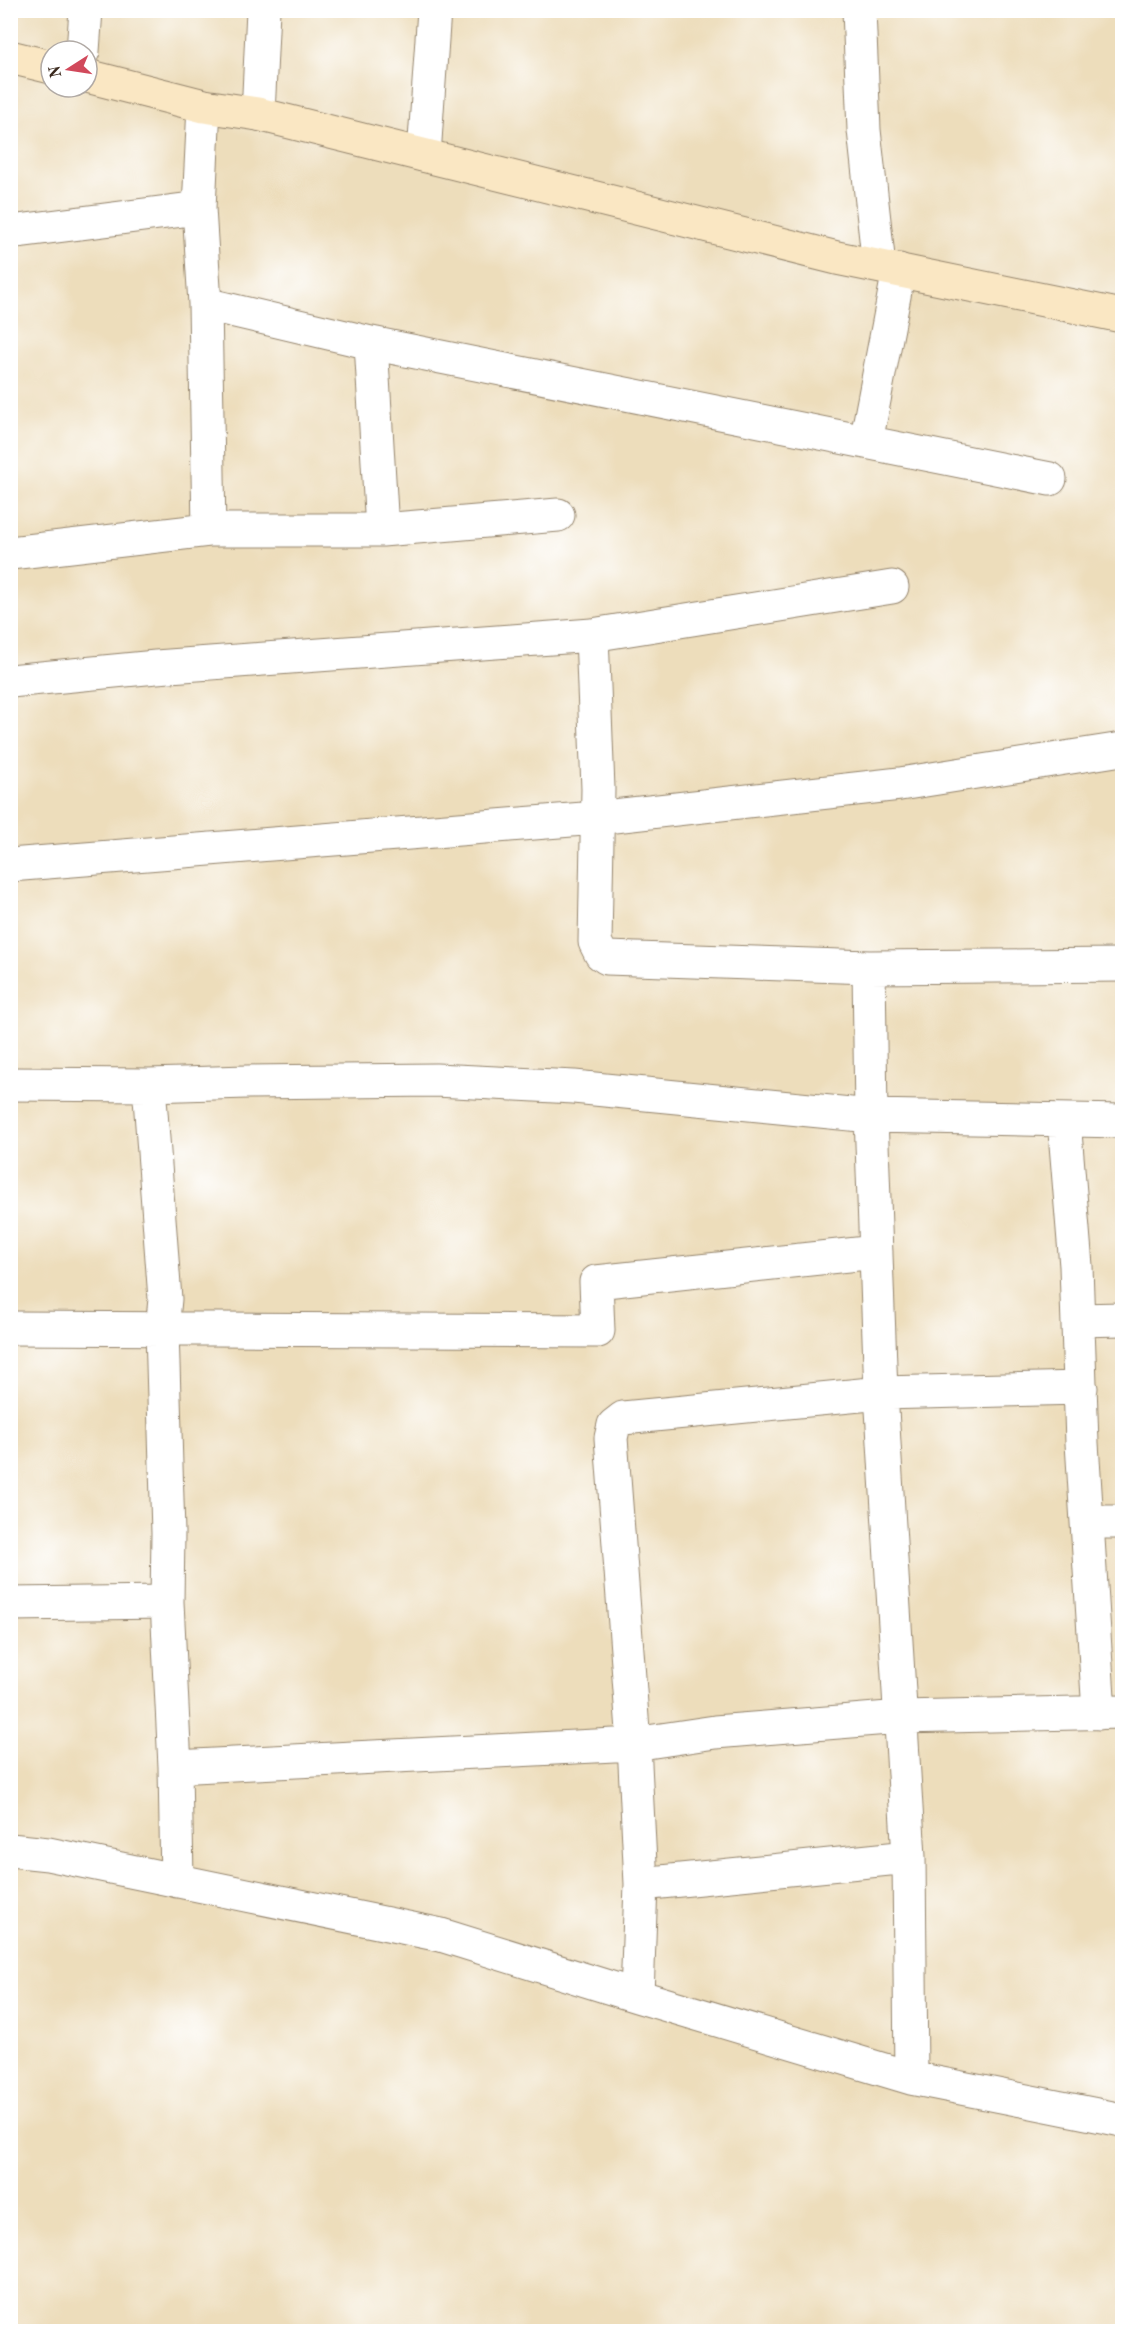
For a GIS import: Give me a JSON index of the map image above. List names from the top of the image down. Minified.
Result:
{"north":"left"}
